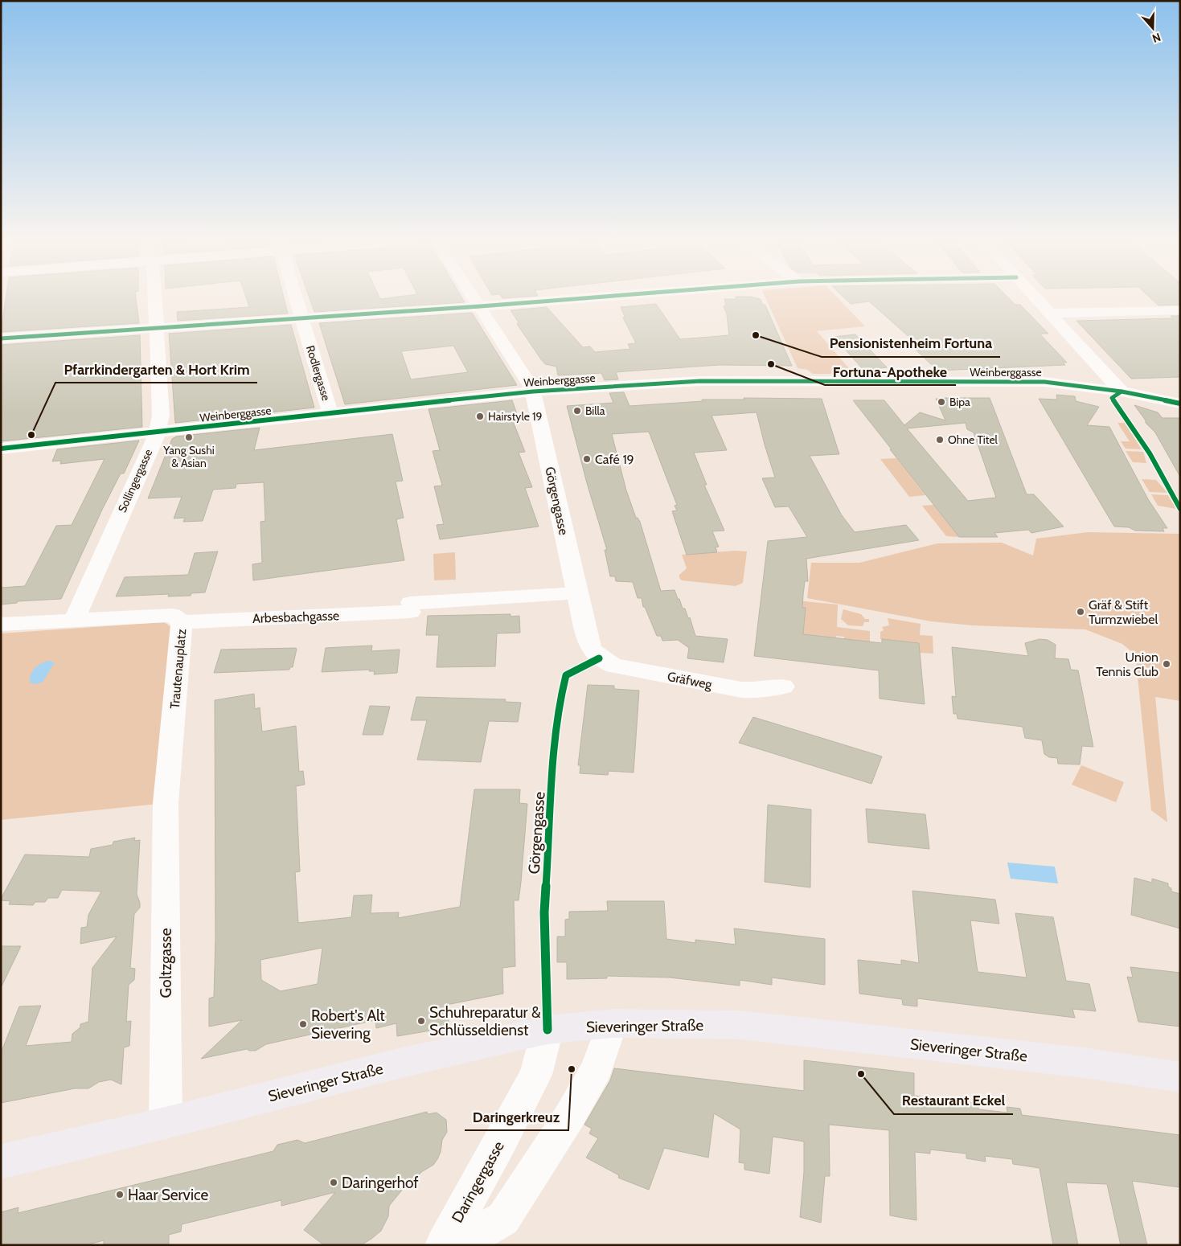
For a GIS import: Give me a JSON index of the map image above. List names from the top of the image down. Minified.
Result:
{"streets":{"main road":["Sieveringer Straße"],"street":["Weinberggasse","Rodlergasse","Sollingergasse","Görgengasse","Arbesbachgasse","Trautenauplatz","Gräfweg","Goltzgasse","Daringergasse"]},"crossings":[["Weinberggasse","Rodlergasse"],["Weinberggasse","Sollingergasse"],["Weinberggasse","Görgengasse"],["Sollingergasse","Trautenauplatz"],["Görgengasse","Arbesbachgasse"],["Görgengasse","Gräfweg"],["Arbesbachgasse","Trautenauplatz"],["Trautenauplatz","Goltzgasse"],["Goltzgasse","Sieveringer Straße"],["Sieveringer Straße","Daringergasse"]],"places":["Pensionistenheim Fortuna","Fortuna-Apotheke","Bipa","Billa","Hairstyle 19","Pfarrkindergarten & Hort Krim","Yang Sushi & Asian","Ohne Titel","Café 19","Gräf & Stift Turmzwiebel","Union Tennis Club","Schuhreparatur & Schlüsseldienst","Robert's Alt Sievering","Daringerkreuz","Restaurant Eckel","Daringerhof","Haar Service"],"north":"bottom"}
